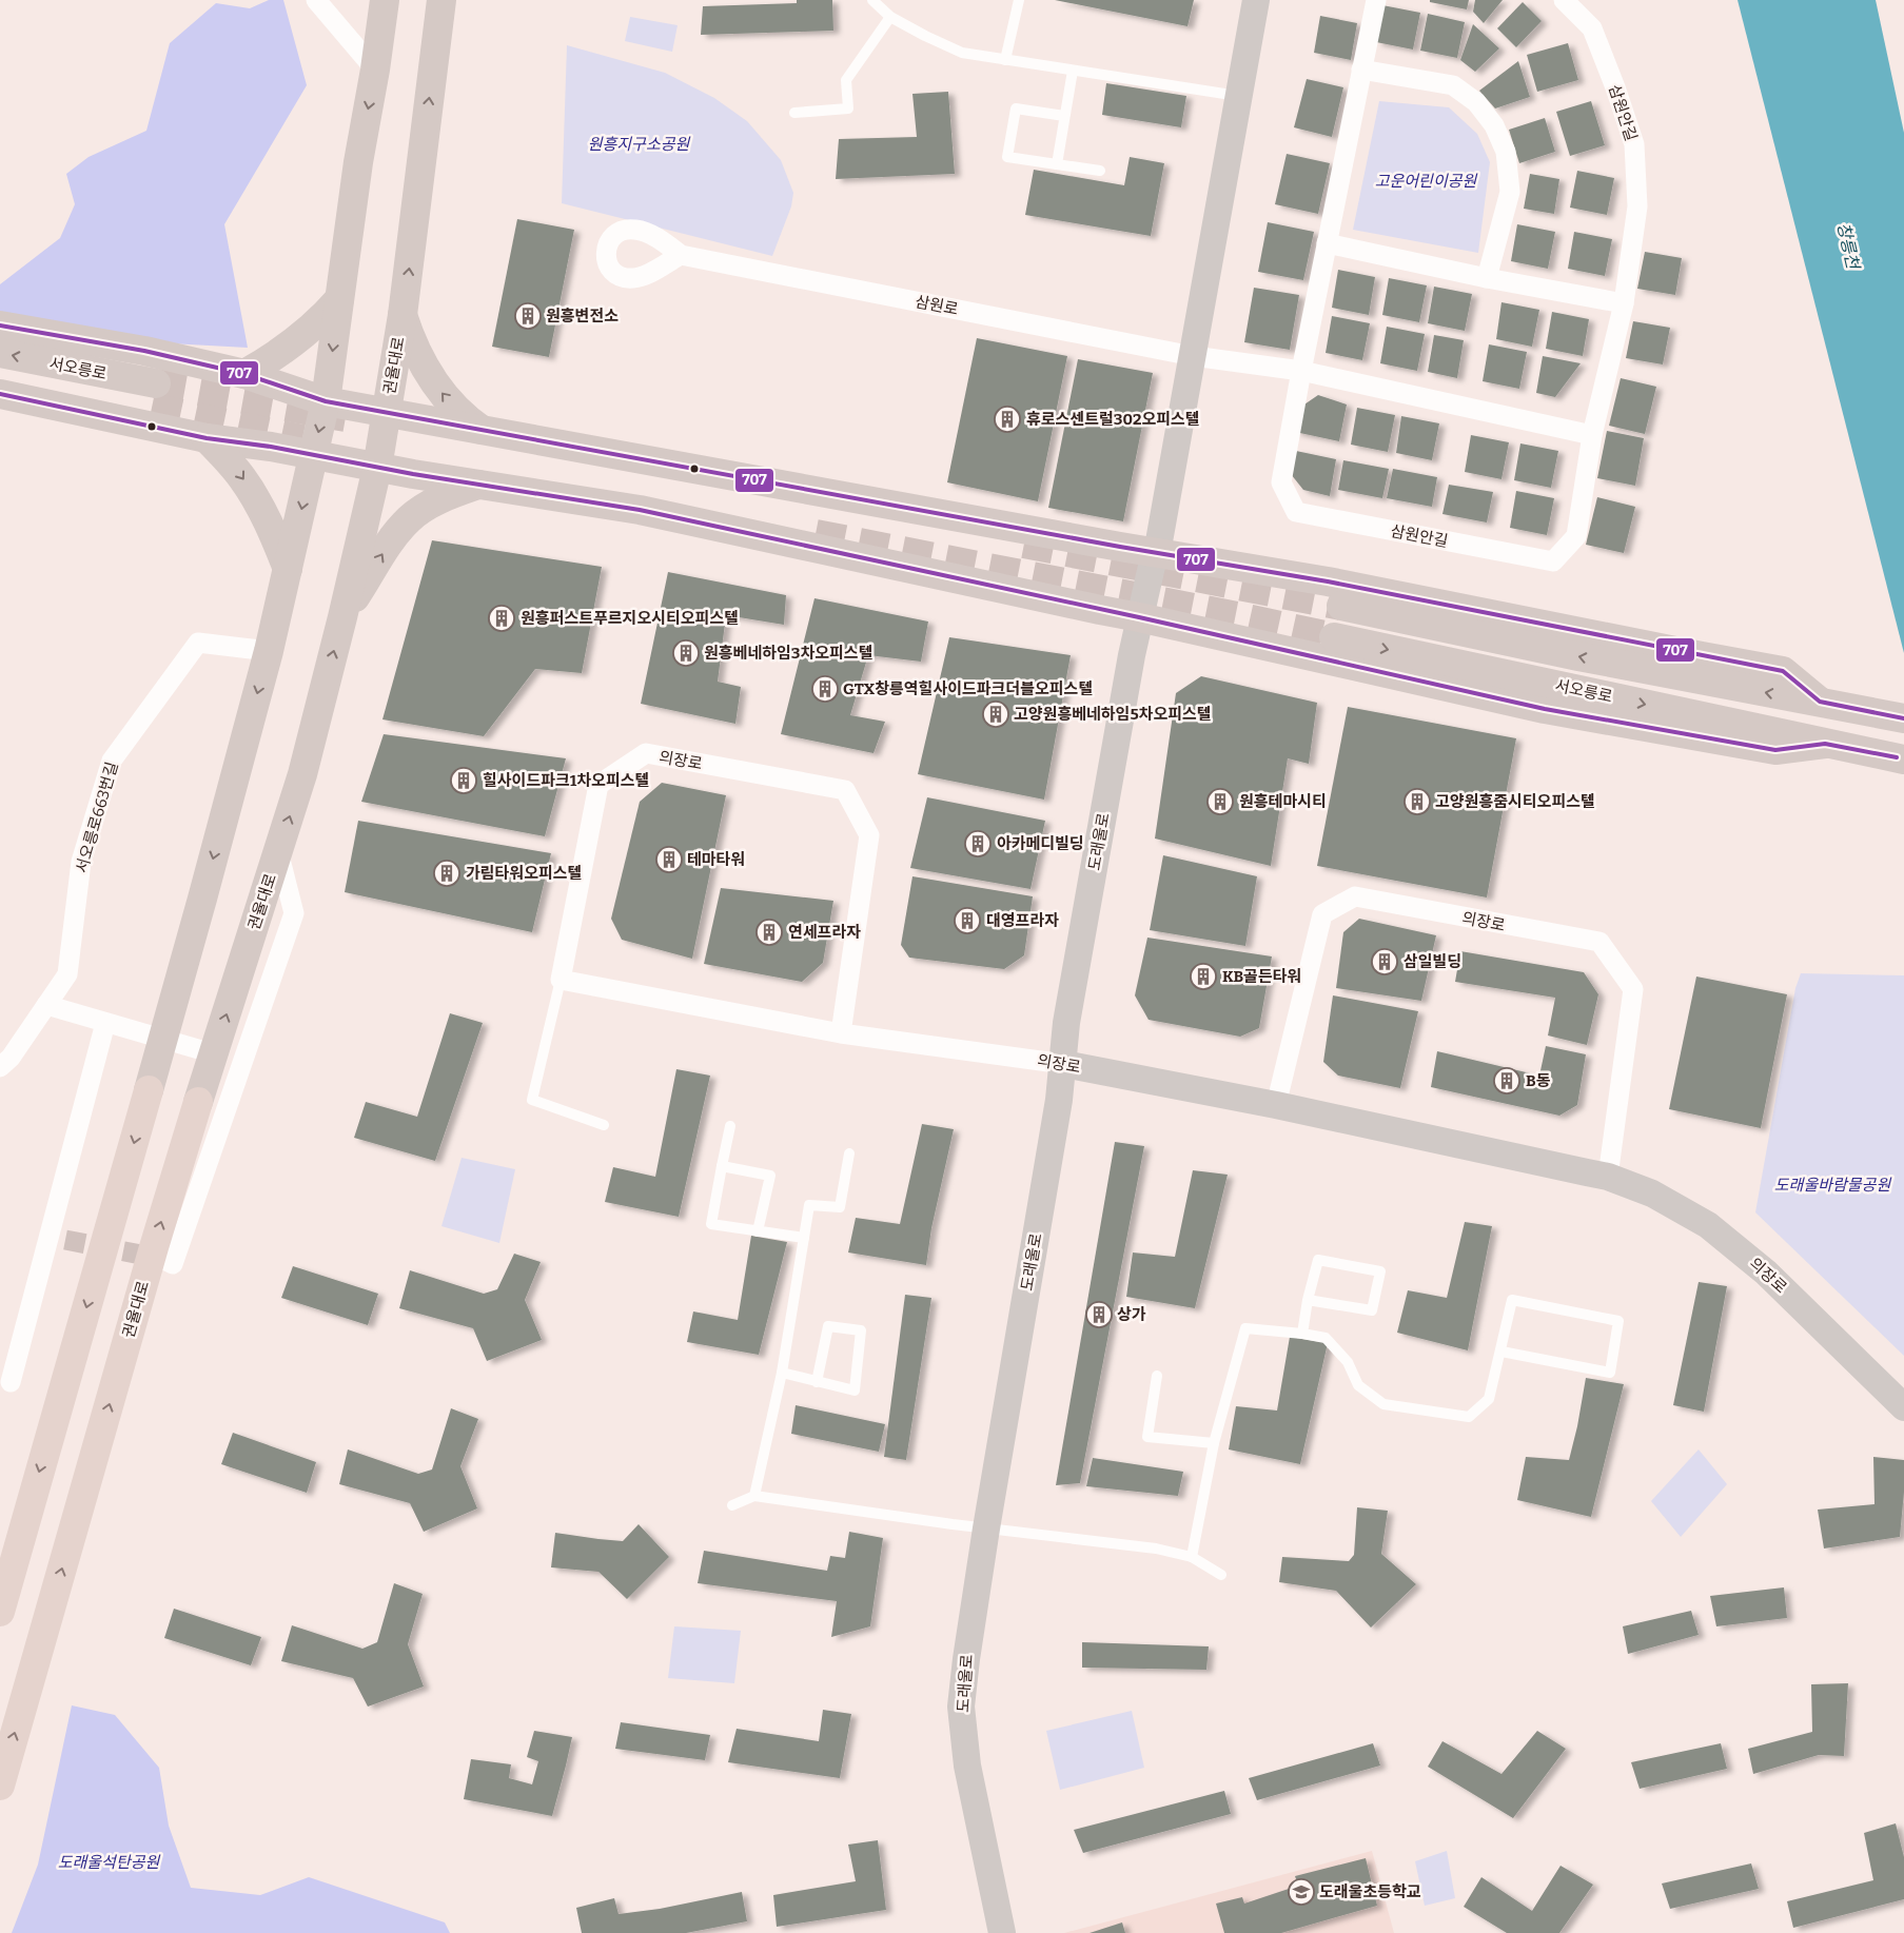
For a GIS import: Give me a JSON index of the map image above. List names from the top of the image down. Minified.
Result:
{"streets":{"highway":["권율대로"],"main road":["서오릉로","의장로","도래울로"],"street":["삼원안길","삼원로","서오릉로663번길"]},"crossings":[["의장로","도래울로"]],"water":["창릉천"],"parks":["원흥지구소공원","고운어린이공원","도래울바람물공원","도래울석탄공원"],"places":{"building":["원흥변전소","휴로스센트럴302오피스텔","원흥퍼스트푸르지오시티오피스텔","원흥베네하임3차오피스텔","GTX창릉역힐사이드파크더블오피스텔","고양원흥베네하임5차오피스텔","힐사이드파크1차오피스텔","원흥테마시티","고양원흥줌시티오피스텔","아카메디빌딩","테마타워","가림타워오피스텔","대영프라자","연세프라자","삼일빌딩","KB골든타워","B동","상가"],"school or university":["도래울초등학교"]},"lines":["transit line 707"]}
